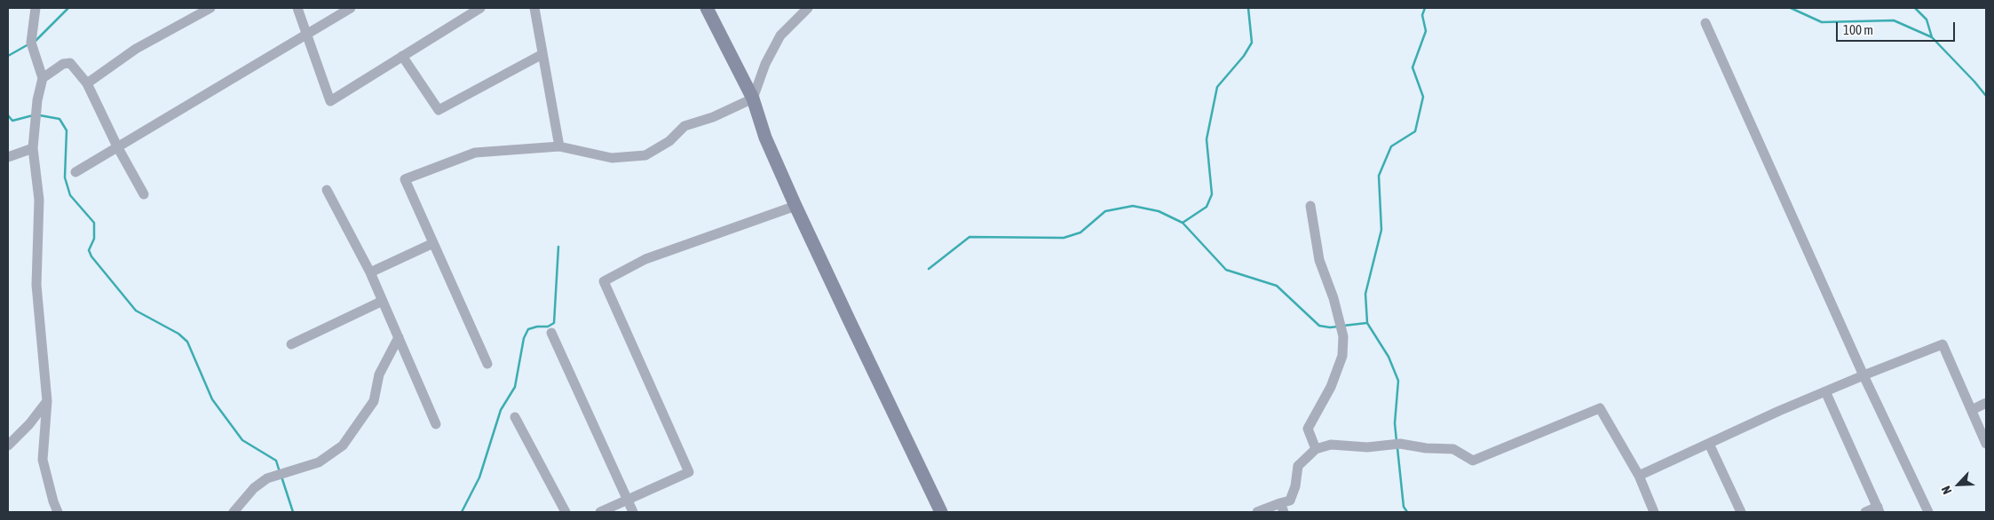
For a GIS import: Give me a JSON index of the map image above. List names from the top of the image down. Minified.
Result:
{"scale_bar":"100 m","north":"bottom left"}
